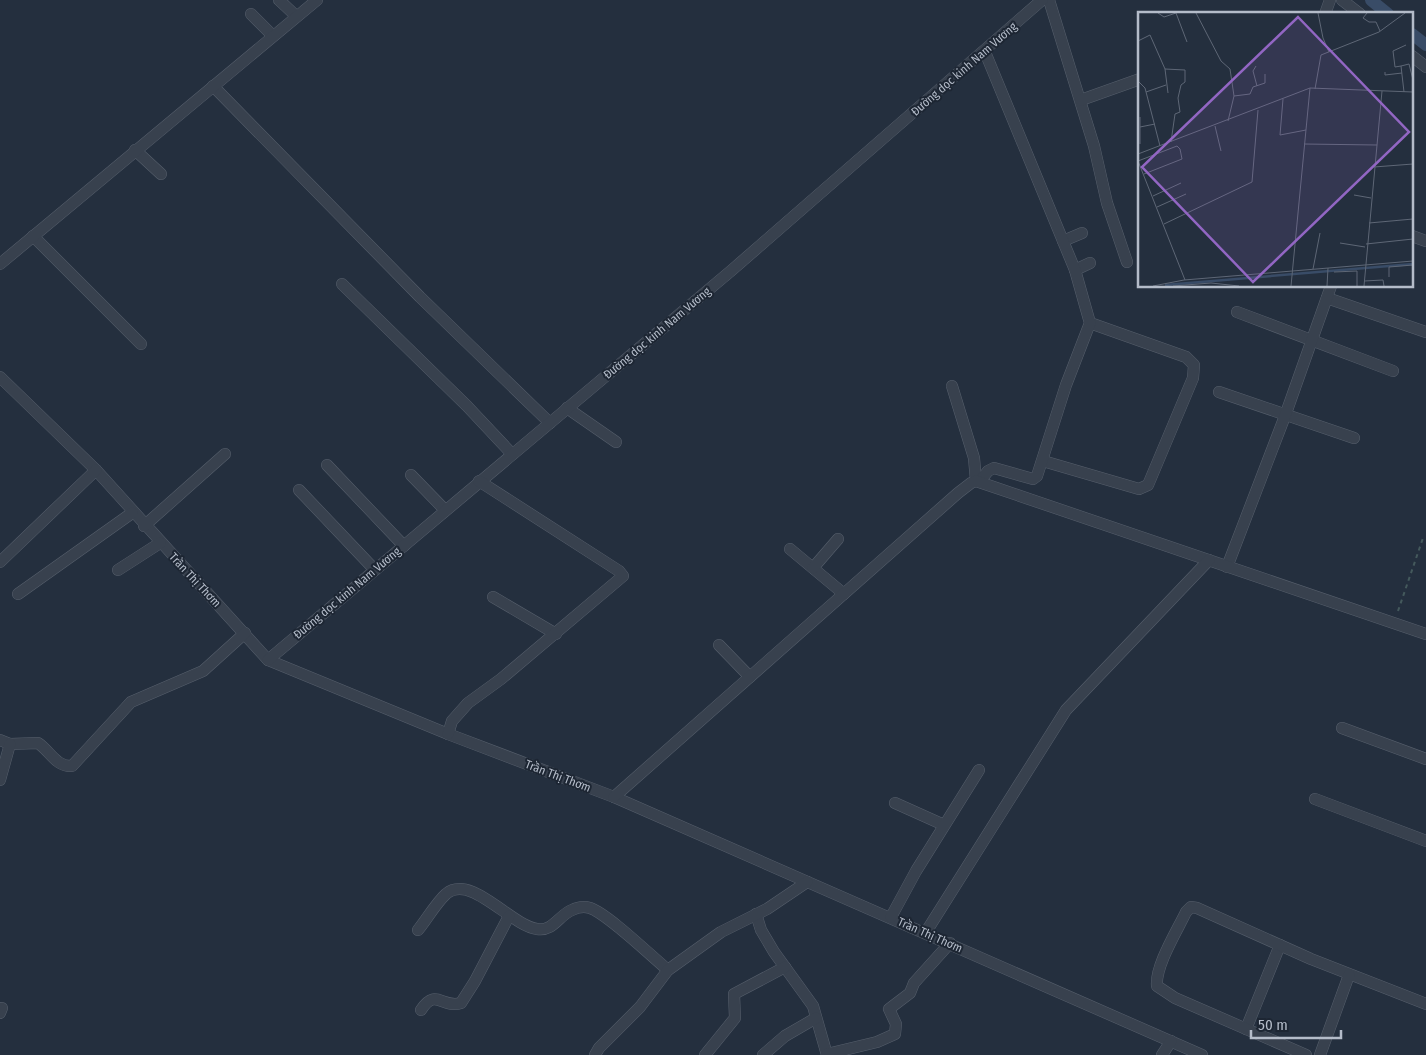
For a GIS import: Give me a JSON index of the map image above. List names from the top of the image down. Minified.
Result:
{"streets":{"street":["Đường dọc kinh Nam Vương","Trần Thị Thơm"]},"crossings":[["Đường dọc kinh Nam Vương","Trần Thị Thơm"]],"scale_bar":"50 m"}
